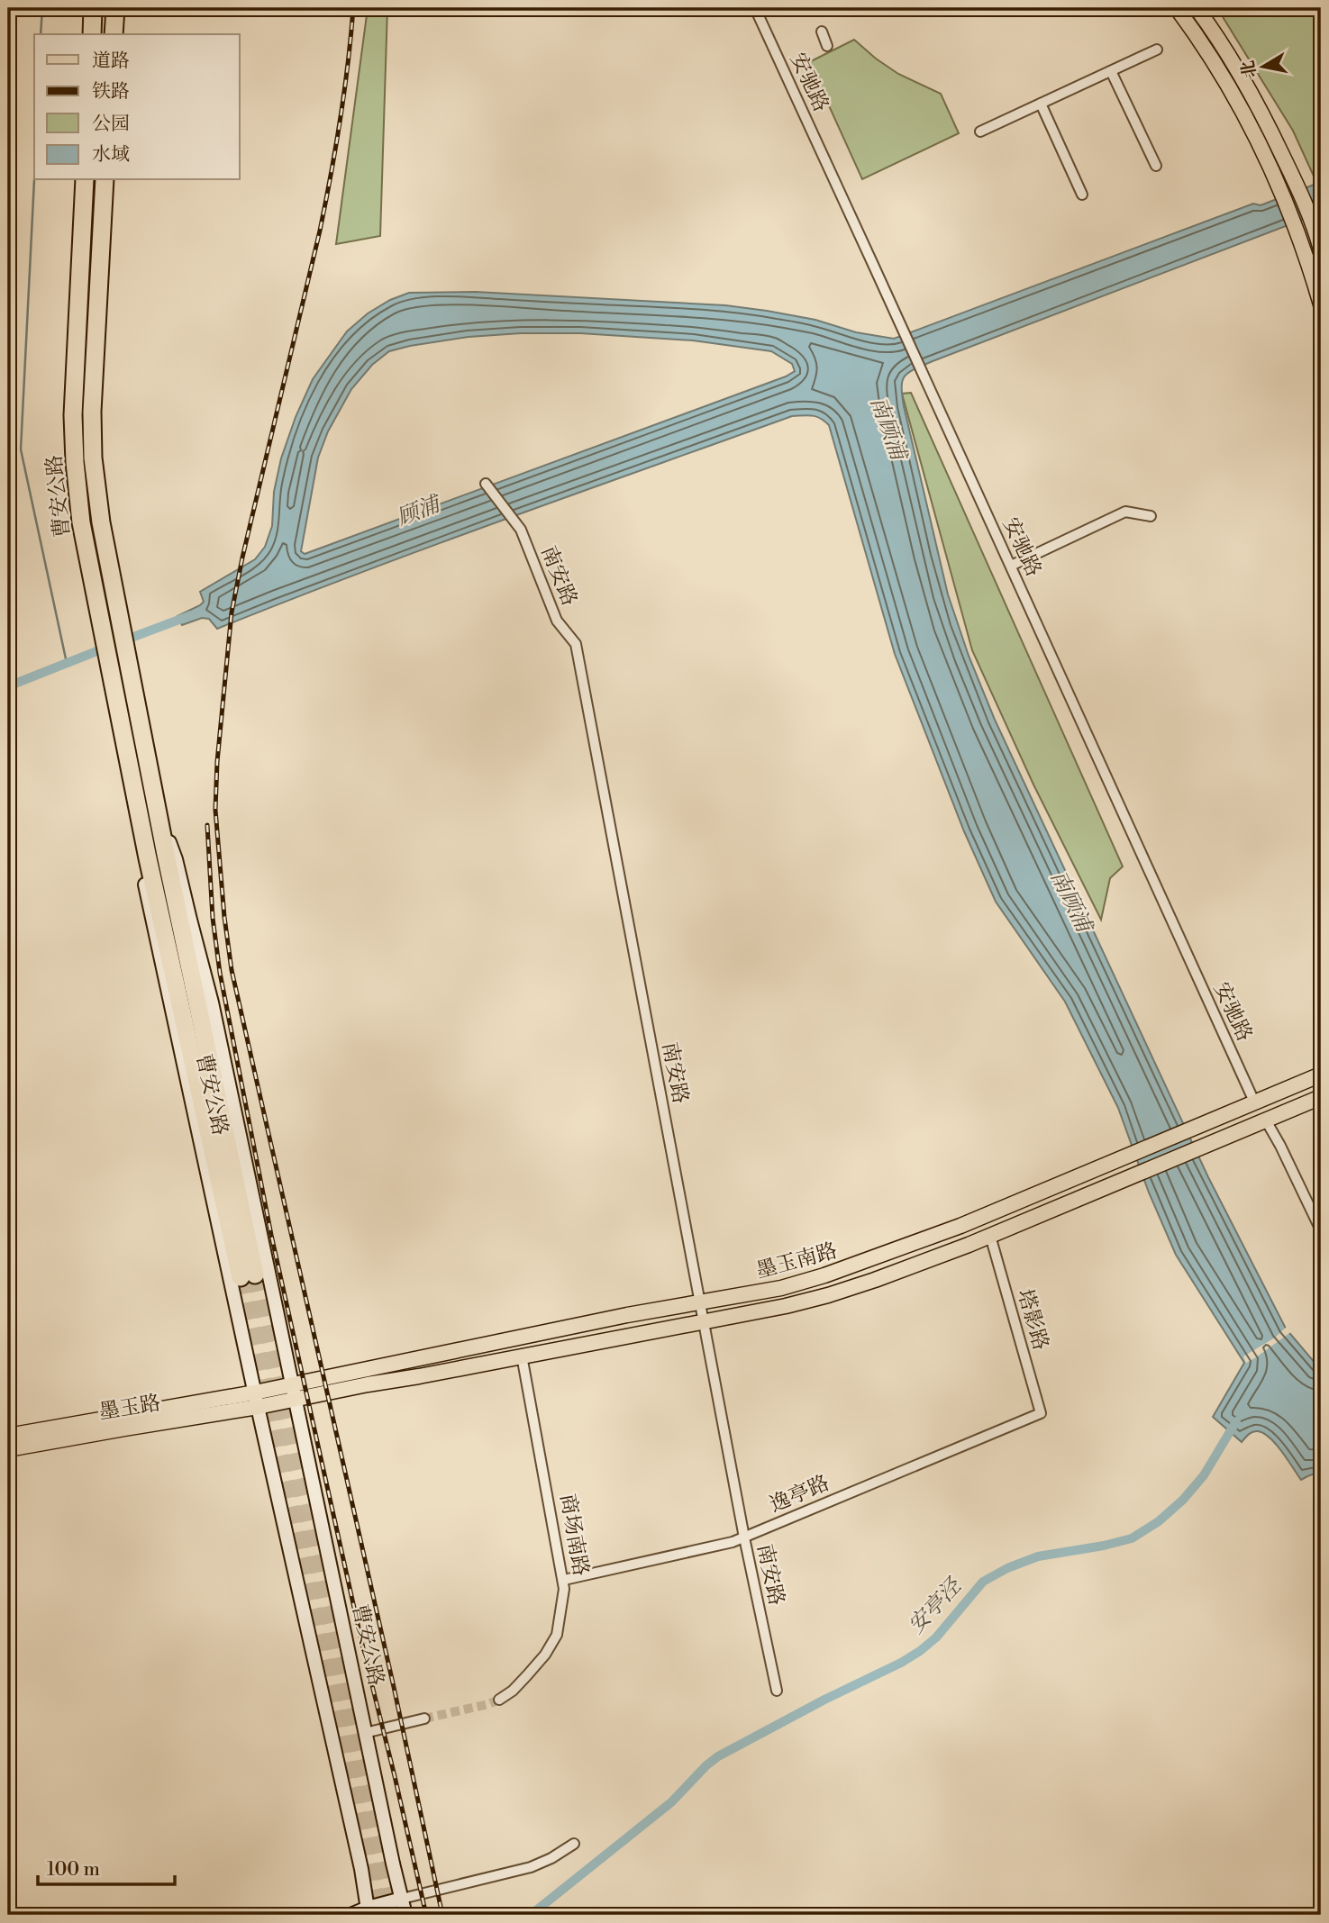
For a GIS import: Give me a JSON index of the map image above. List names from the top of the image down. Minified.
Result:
{"streets":{"highway":["曹安公路"],"main road":["墨玉南路","墨玉路"],"street":["安驰路","南安路","塔影路","逸亭路","商场南路"]},"crossings":[["安驰路","墨玉南路"],["曹安公路","墨玉南路"],["曹安公路","墨玉路"],["南安路","墨玉南路"],["南安路","逸亭路"],["墨玉南路","塔影路"],["墨玉南路","墨玉路"],["墨玉南路","商场南路"],["塔影路","逸亭路"],["逸亭路","商场南路"]],"water":["南顾浦","顾浦","安亭泾"],"legend":["道路","铁路","公园","水域"],"scale_bar":"100 m","north":"left"}
